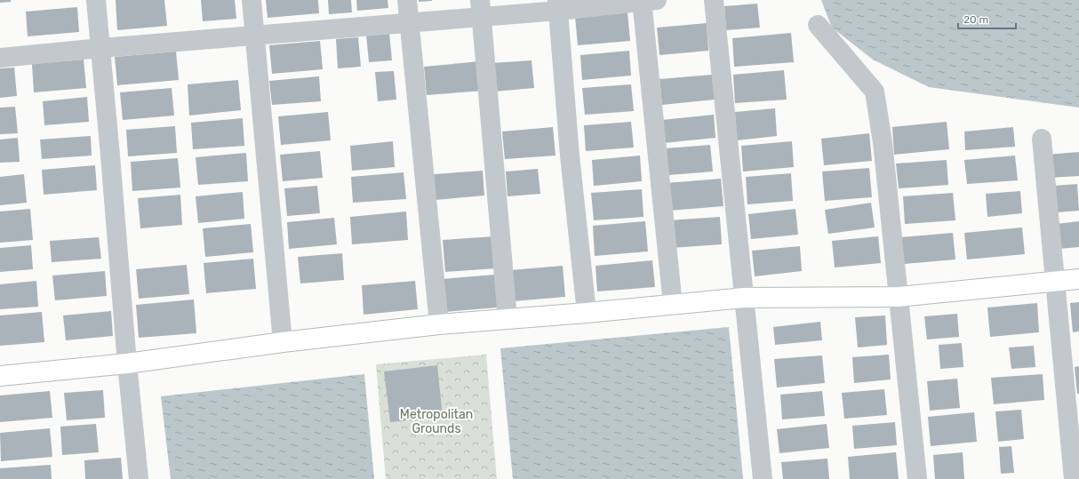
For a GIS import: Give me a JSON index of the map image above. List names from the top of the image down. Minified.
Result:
{"parks":["Metropolitan Grounds"],"scale_bar":"20 m"}
